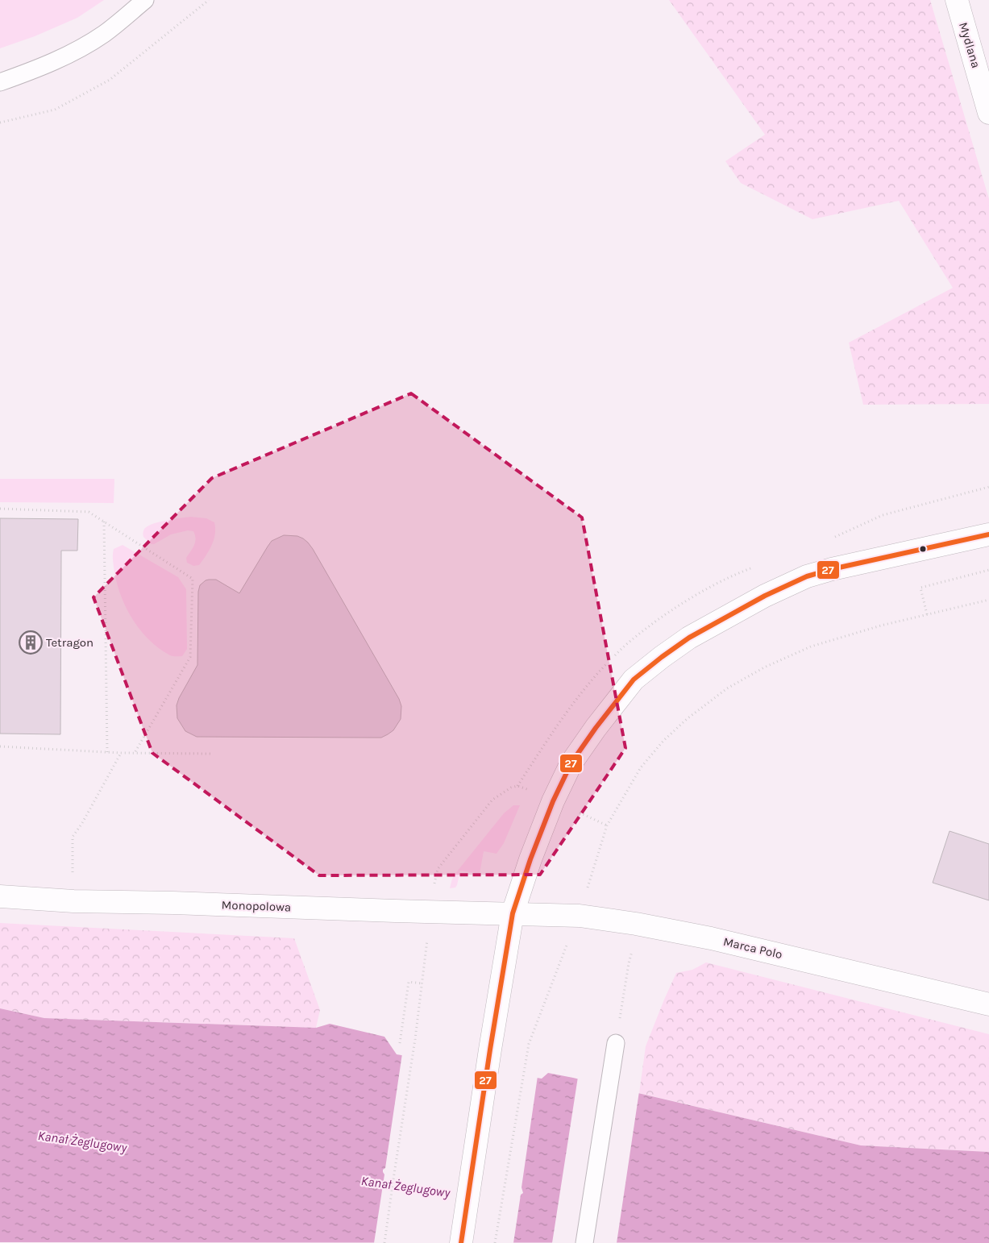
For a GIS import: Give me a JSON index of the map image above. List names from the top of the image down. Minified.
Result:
{"streets":{"street":["Mydlana","Monopolowa","Marca Polo"]},"crossings":[["Monopolowa","Marca Polo"]],"water":["Kanał Żeglugowy"],"places":{"building":["Tetragon"]},"lines":["transit line 27"]}
